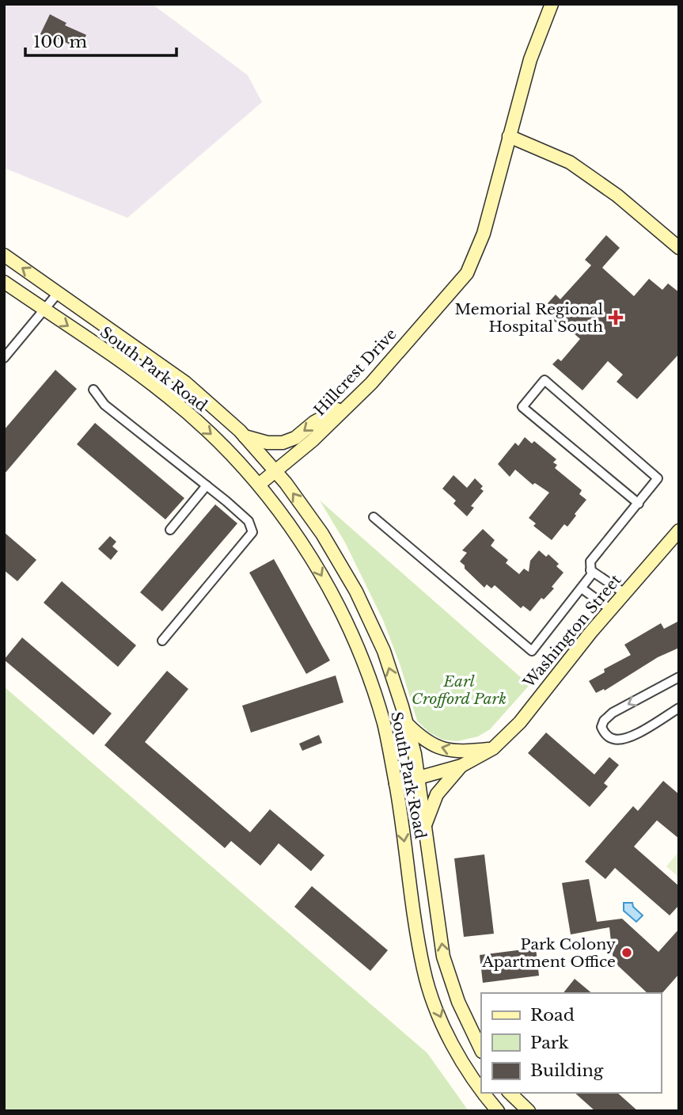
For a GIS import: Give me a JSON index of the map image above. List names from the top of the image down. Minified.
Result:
{"streets":{"street":["South Park Road","Hillcrest Drive","Washington Street"]},"crossings":[["South Park Road","Hillcrest Drive"],["South Park Road","Washington Street"]],"parks":["Earl Crofford Park"],"places":{"health":["Memorial Regional Hospital South"],"other":["Park Colony Apartment Office"]},"legend":["Road","Park","Building"],"scale_bar":"100 m"}
